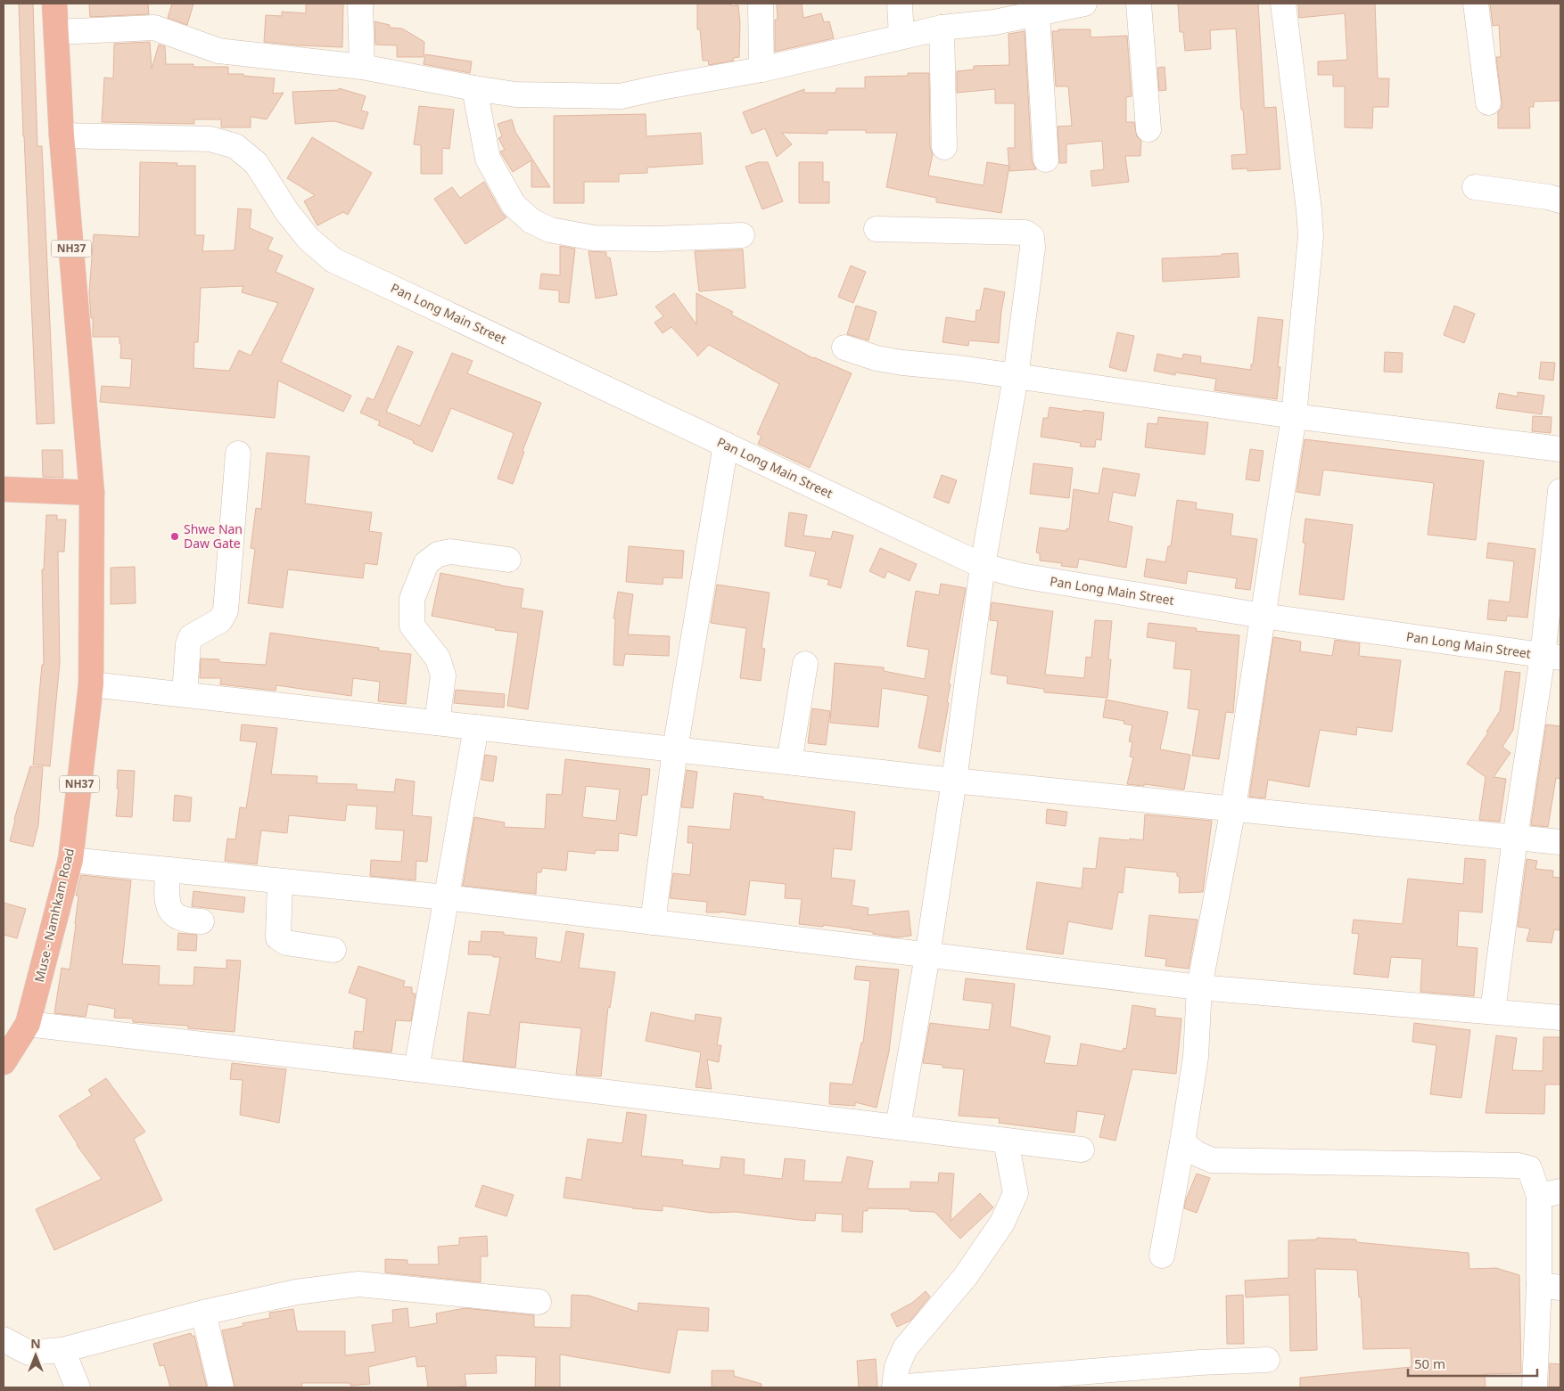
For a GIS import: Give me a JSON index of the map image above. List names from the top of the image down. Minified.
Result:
{"streets":{"highway":["NH37","Muse - Namhkam Road"],"street":["Pan Long Main Street"]},"crossings":[["NH37","Pan Long Main Street"],["NH37","Muse - Namhkam Road"]],"places":["Shwe Nan Daw Gate"],"scale_bar":"50 m","north":"top"}
